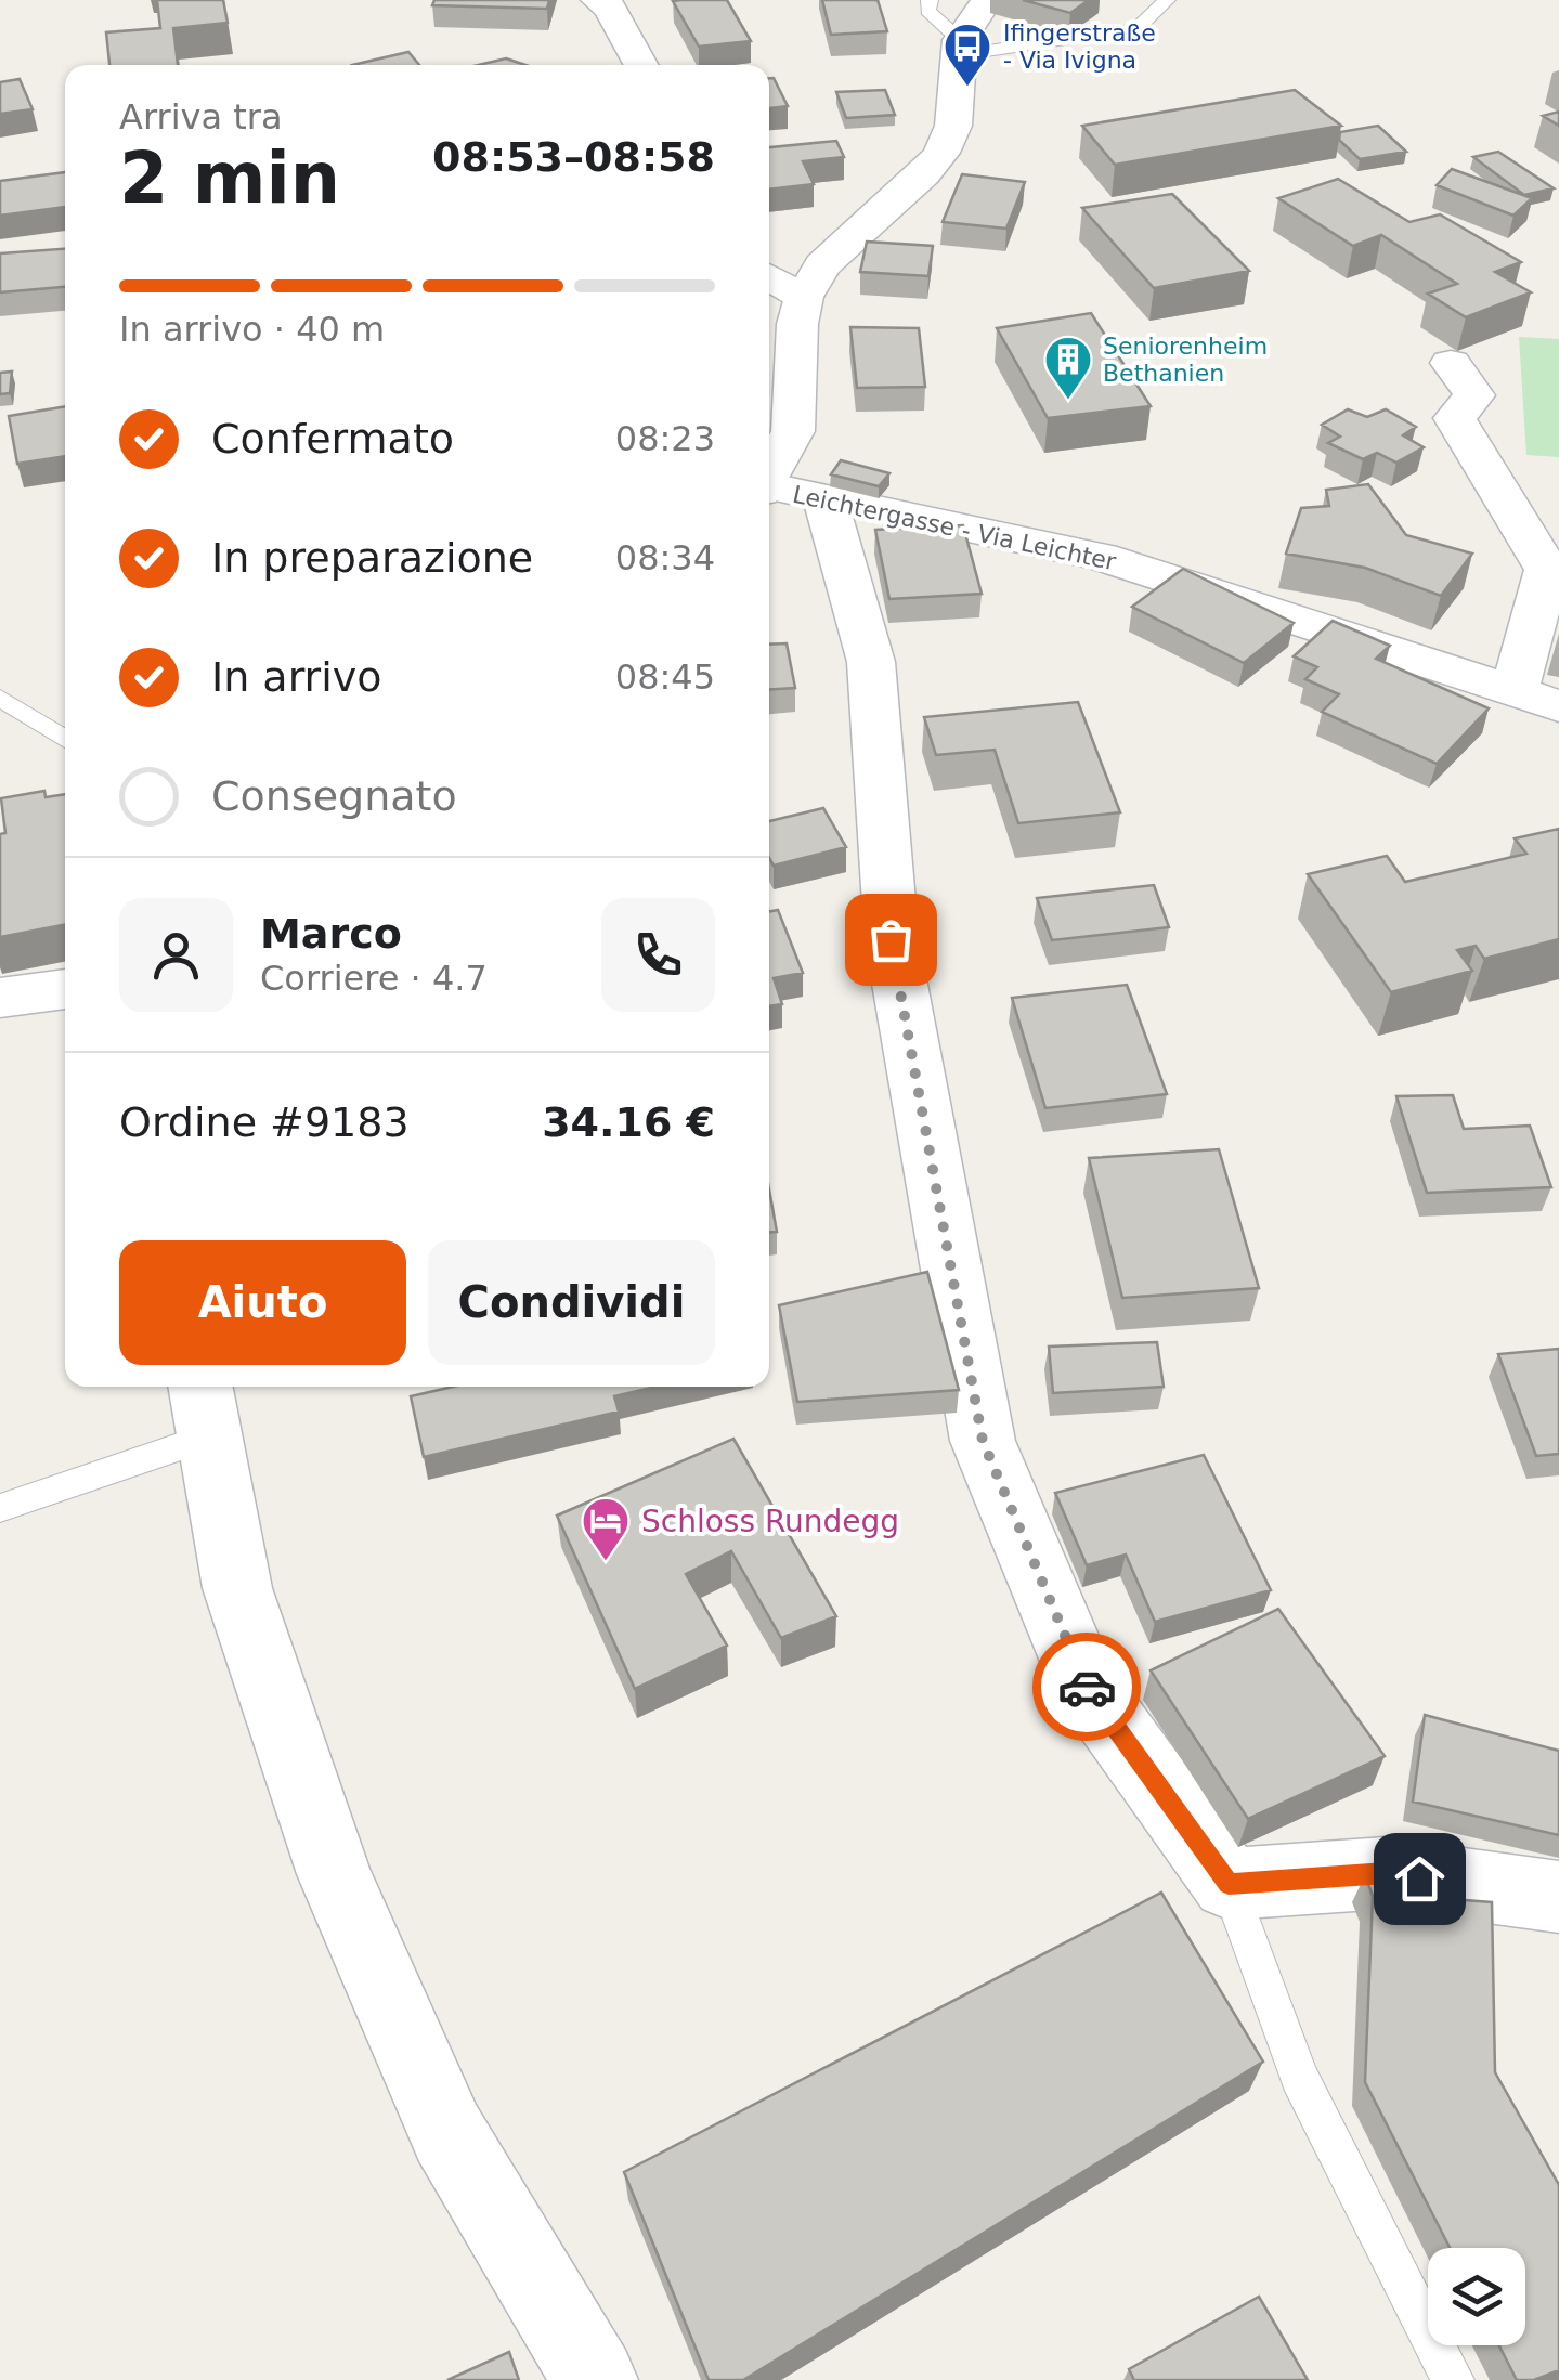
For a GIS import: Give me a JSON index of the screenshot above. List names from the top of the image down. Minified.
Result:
{"streets":{"street":["Leichtergasse - Via Leichter"]},"places":{"bus stop":["Ifingerstraße - Via Ivigna"],"building":["Seniorenheim Bethanien"],"hotel":["Schloss Rundegg"]},"page":{"heading":["2 min","Arriva tra","08:53–08:58"],"panel":["Marco","Corriere · 4.7","Ordine #9183","34.16 €"],"bar":"In arrivo · 40 m","list":[["Confermato","08:23"],["In preparazione","08:34"],["In arrivo","08:45"],"Consegnato"],"buttons":["Aiuto","Condividi"]}}
